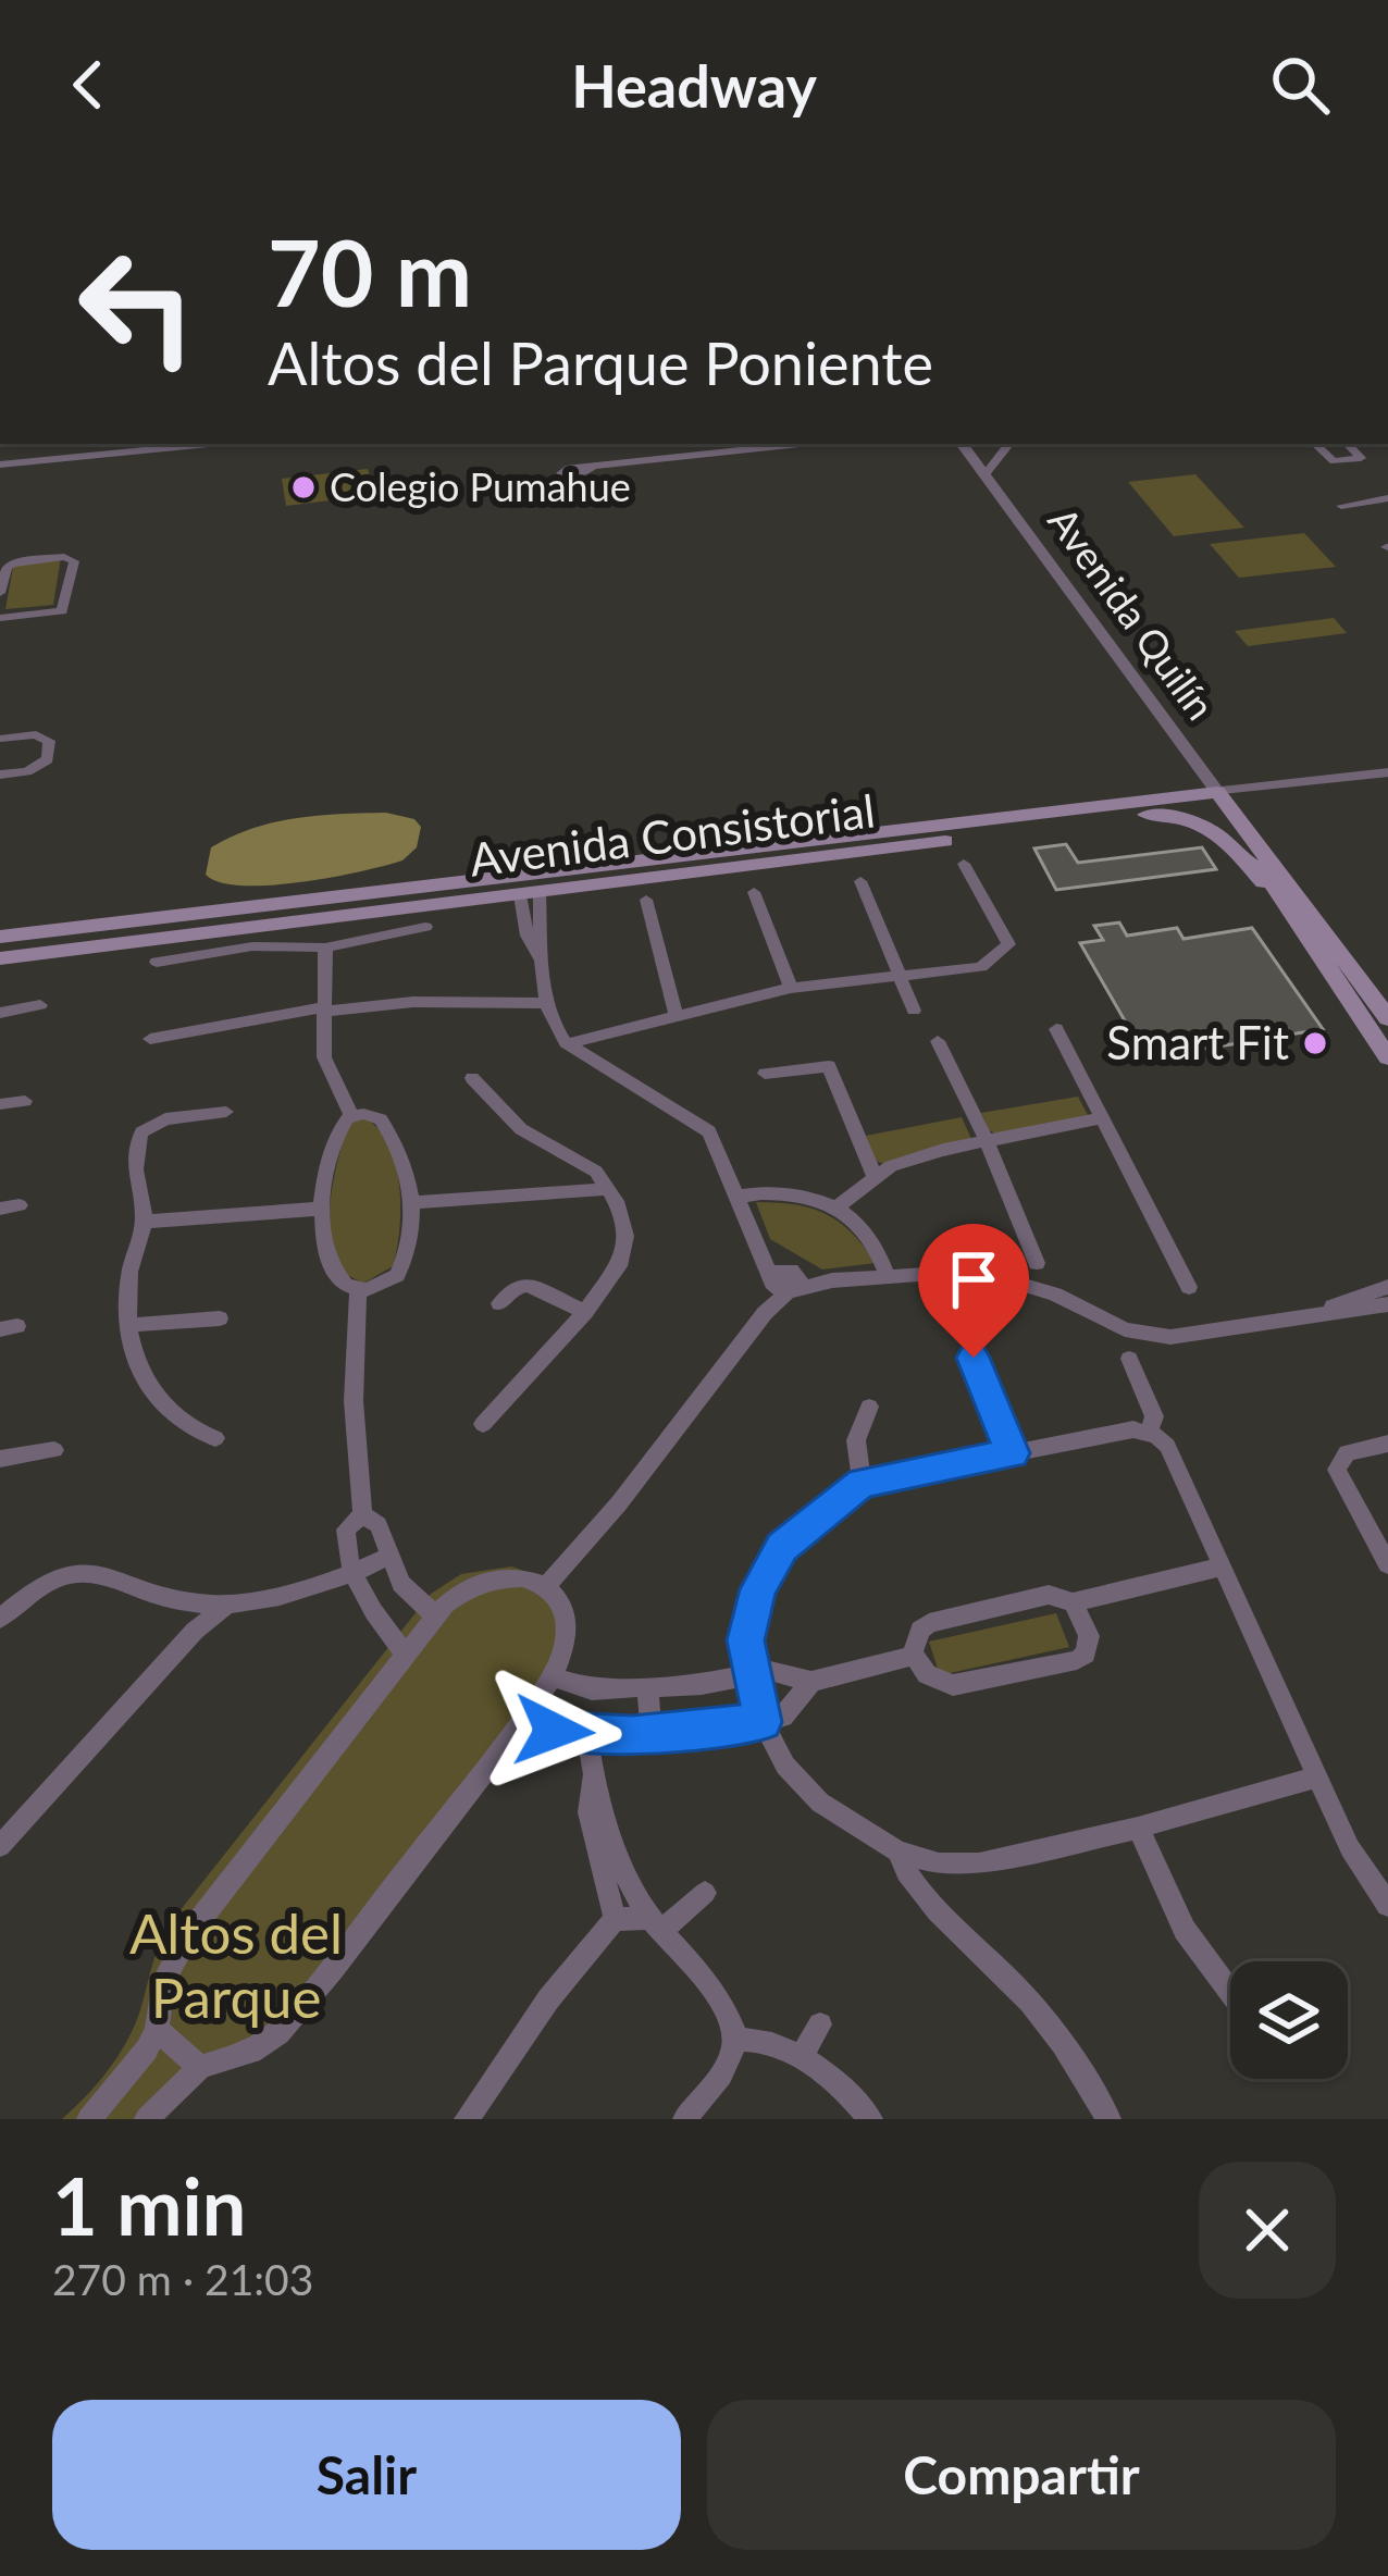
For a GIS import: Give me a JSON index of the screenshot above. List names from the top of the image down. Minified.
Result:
{"streets":{"main road":["Avenida Quilín","Avenida Consistorial"]},"crossings":[["Avenida Quilín","Avenida Consistorial"]],"parks":["Altos del Parque"],"places":["Colegio Pumahue","Smart Fit"],"page":{"header":"Headway","turn":["70 m","Altos del Parque Poniente"],"heading":["1 min","270 m · 21:03"],"buttons":["Salir","Compartir"]}}
